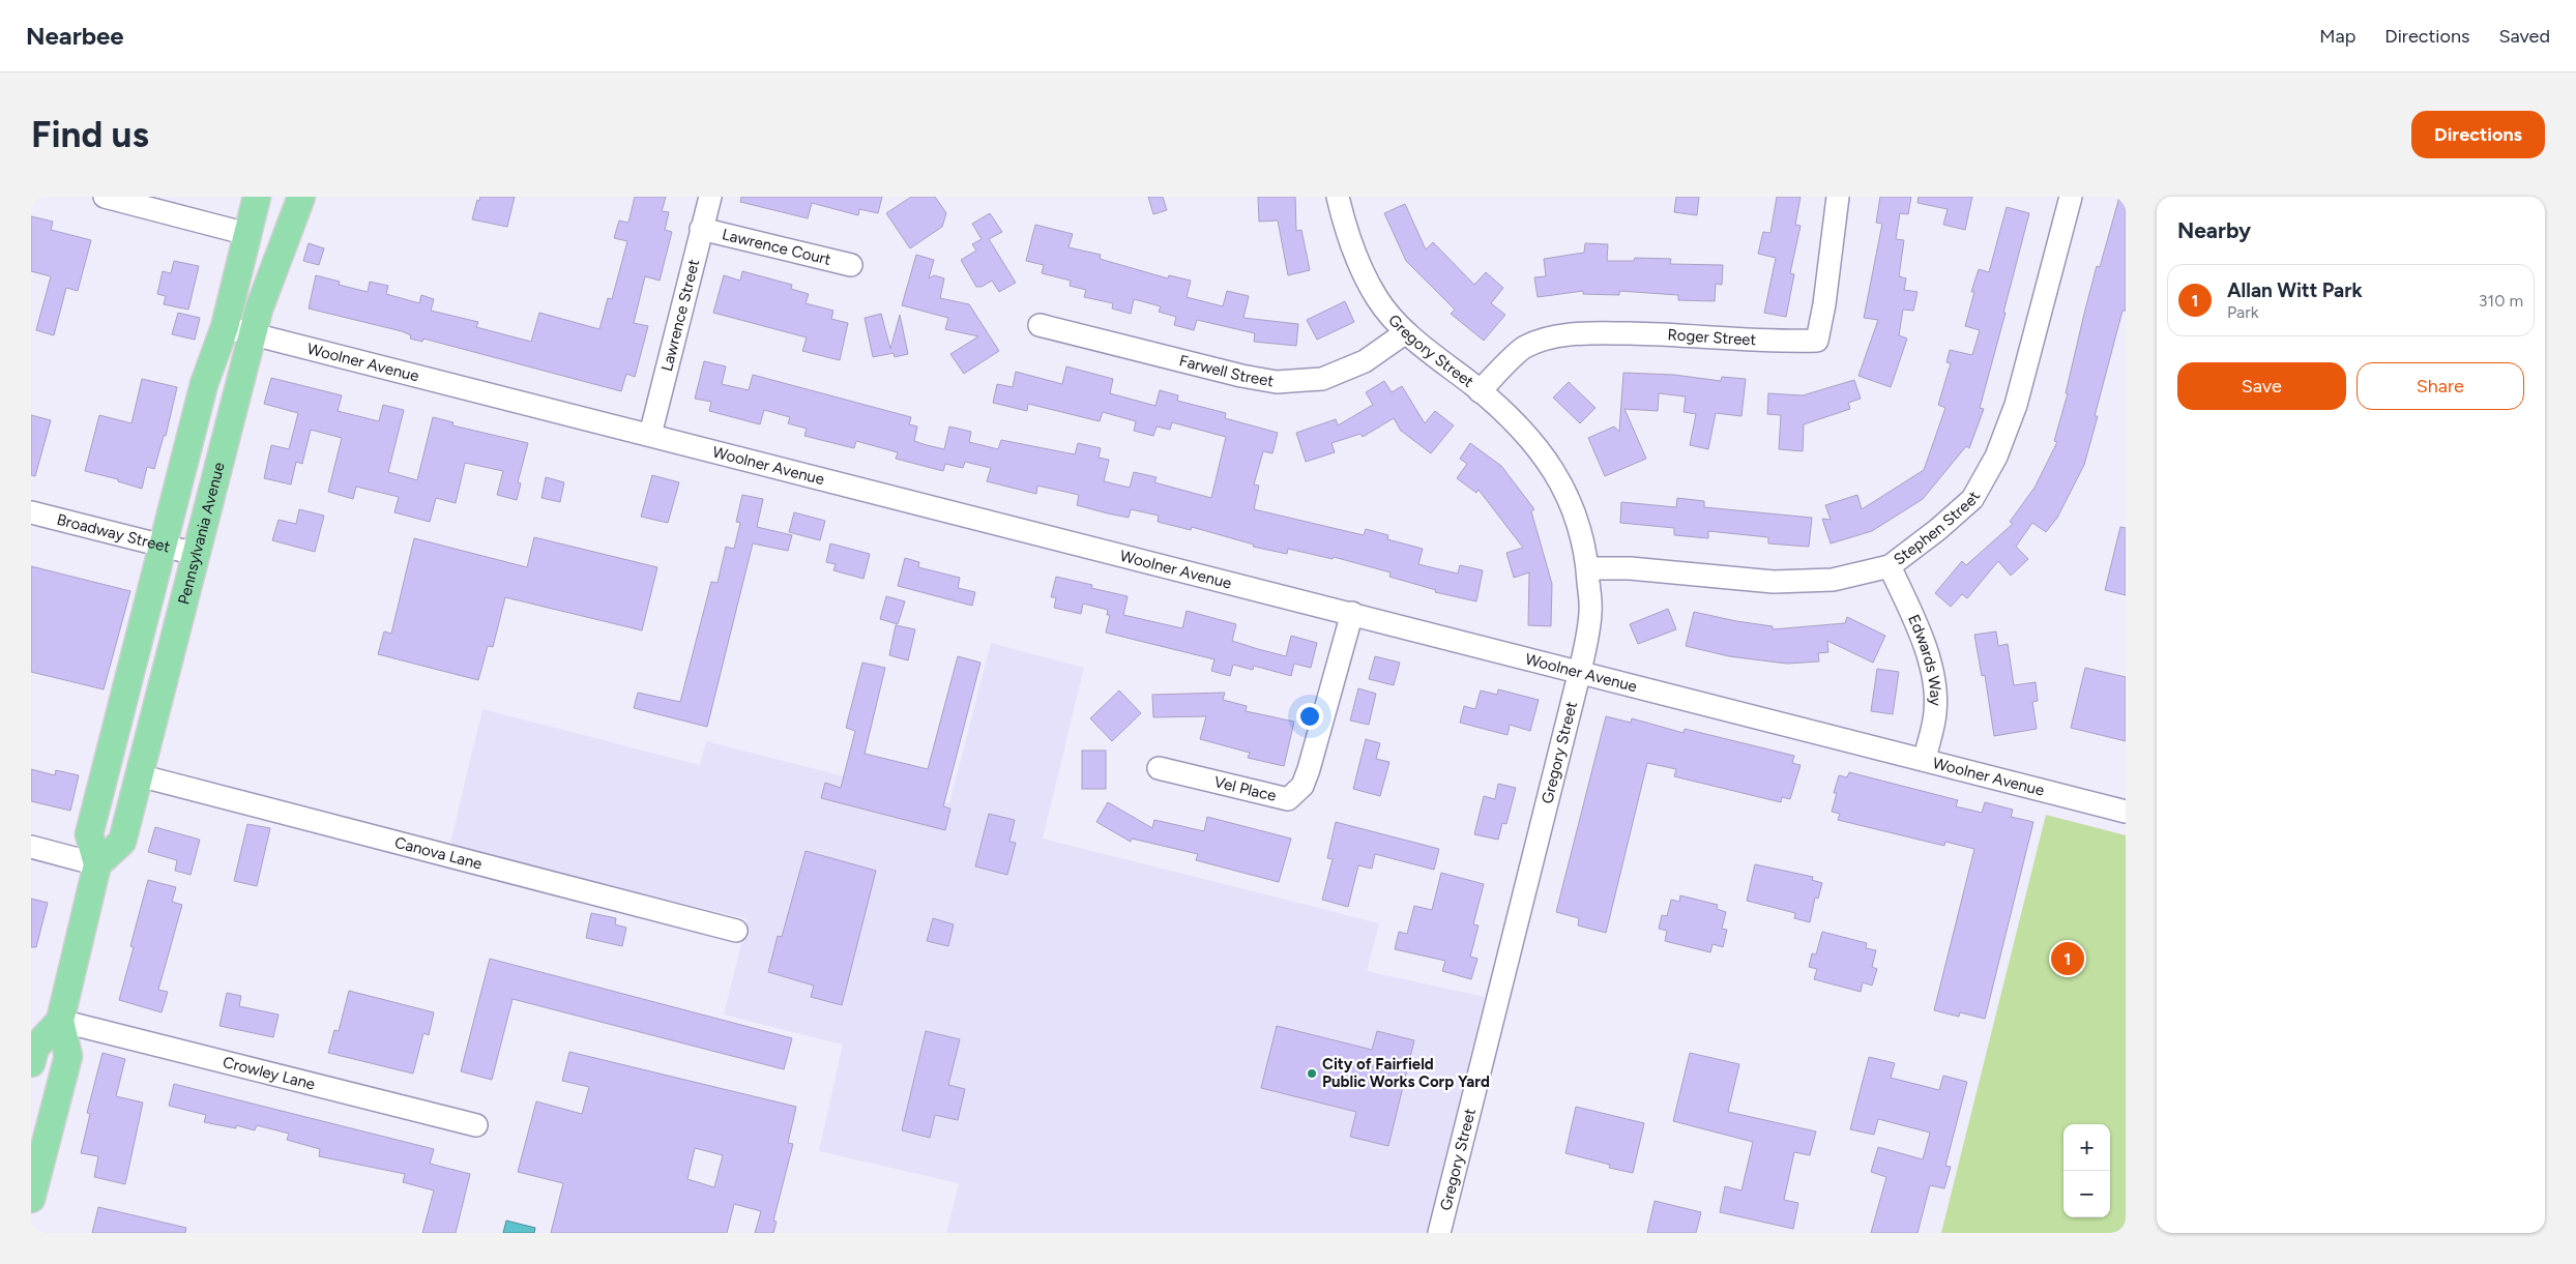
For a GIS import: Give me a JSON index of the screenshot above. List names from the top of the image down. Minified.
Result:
{"streets":{"main road":["Pennsylvania Avenue"],"street":["Lawrence Court","Lawrence Street","Roger Street","Gregory Street","Woolner Avenue","Farwell Street","Stephen Street","Broadway Street","Edwards Way","Vel Place","Canova Lane","Crowley Lane"]},"crossings":[["Lawrence Court","Lawrence Street"],["Lawrence Street","Woolner Avenue"],["Roger Street","Gregory Street"],["Gregory Street","Woolner Avenue"],["Gregory Street","Farwell Street"],["Gregory Street","Stephen Street"],["Woolner Avenue","Pennsylvania Avenue"],["Woolner Avenue","Edwards Way"],["Woolner Avenue","Vel Place"],["Stephen Street","Edwards Way"],["Broadway Street","Pennsylvania Avenue"],["Pennsylvania Avenue","Canova Lane"]],"places":["City of Fairfield Public Works Corp Yard"],"page":{"header":"Nearbee","nav":["Map","Directions","Saved"],"buttons":["Directions",["Save","Share"]],"title":"Find us","heading":"Nearby","list":[{"mark":"1","name":"Allan Witt Park","note":"Park","value":"310 m"}],"pins":"1","map_buttons":["+","−"]}}
